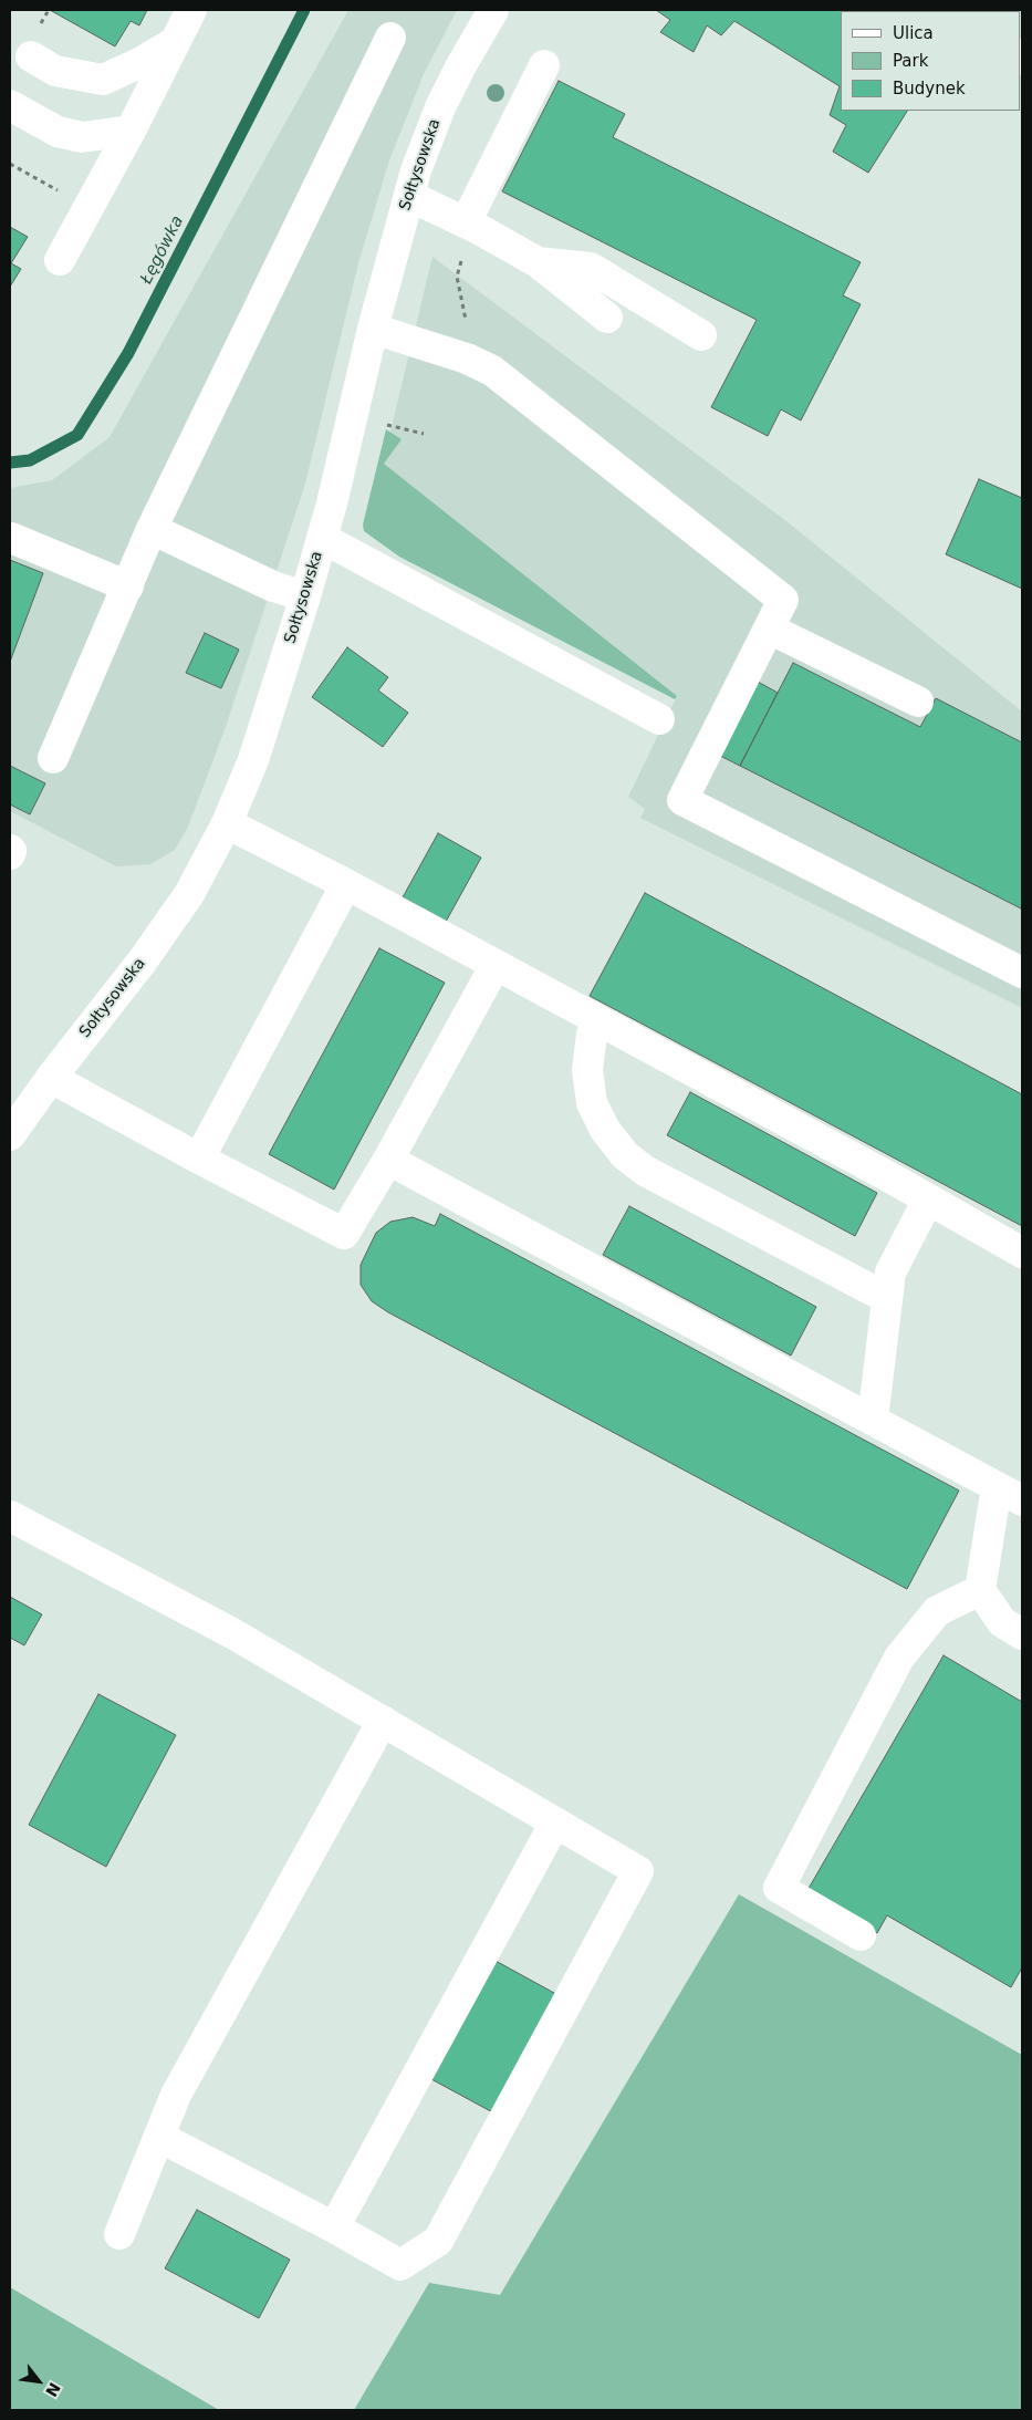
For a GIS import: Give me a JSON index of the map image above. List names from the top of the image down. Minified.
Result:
{"streets":{"street":["Sołtysowska"]},"water":["Łęgówka"],"legend":["Ulica","Park","Budynek"],"north":"bottom right"}
